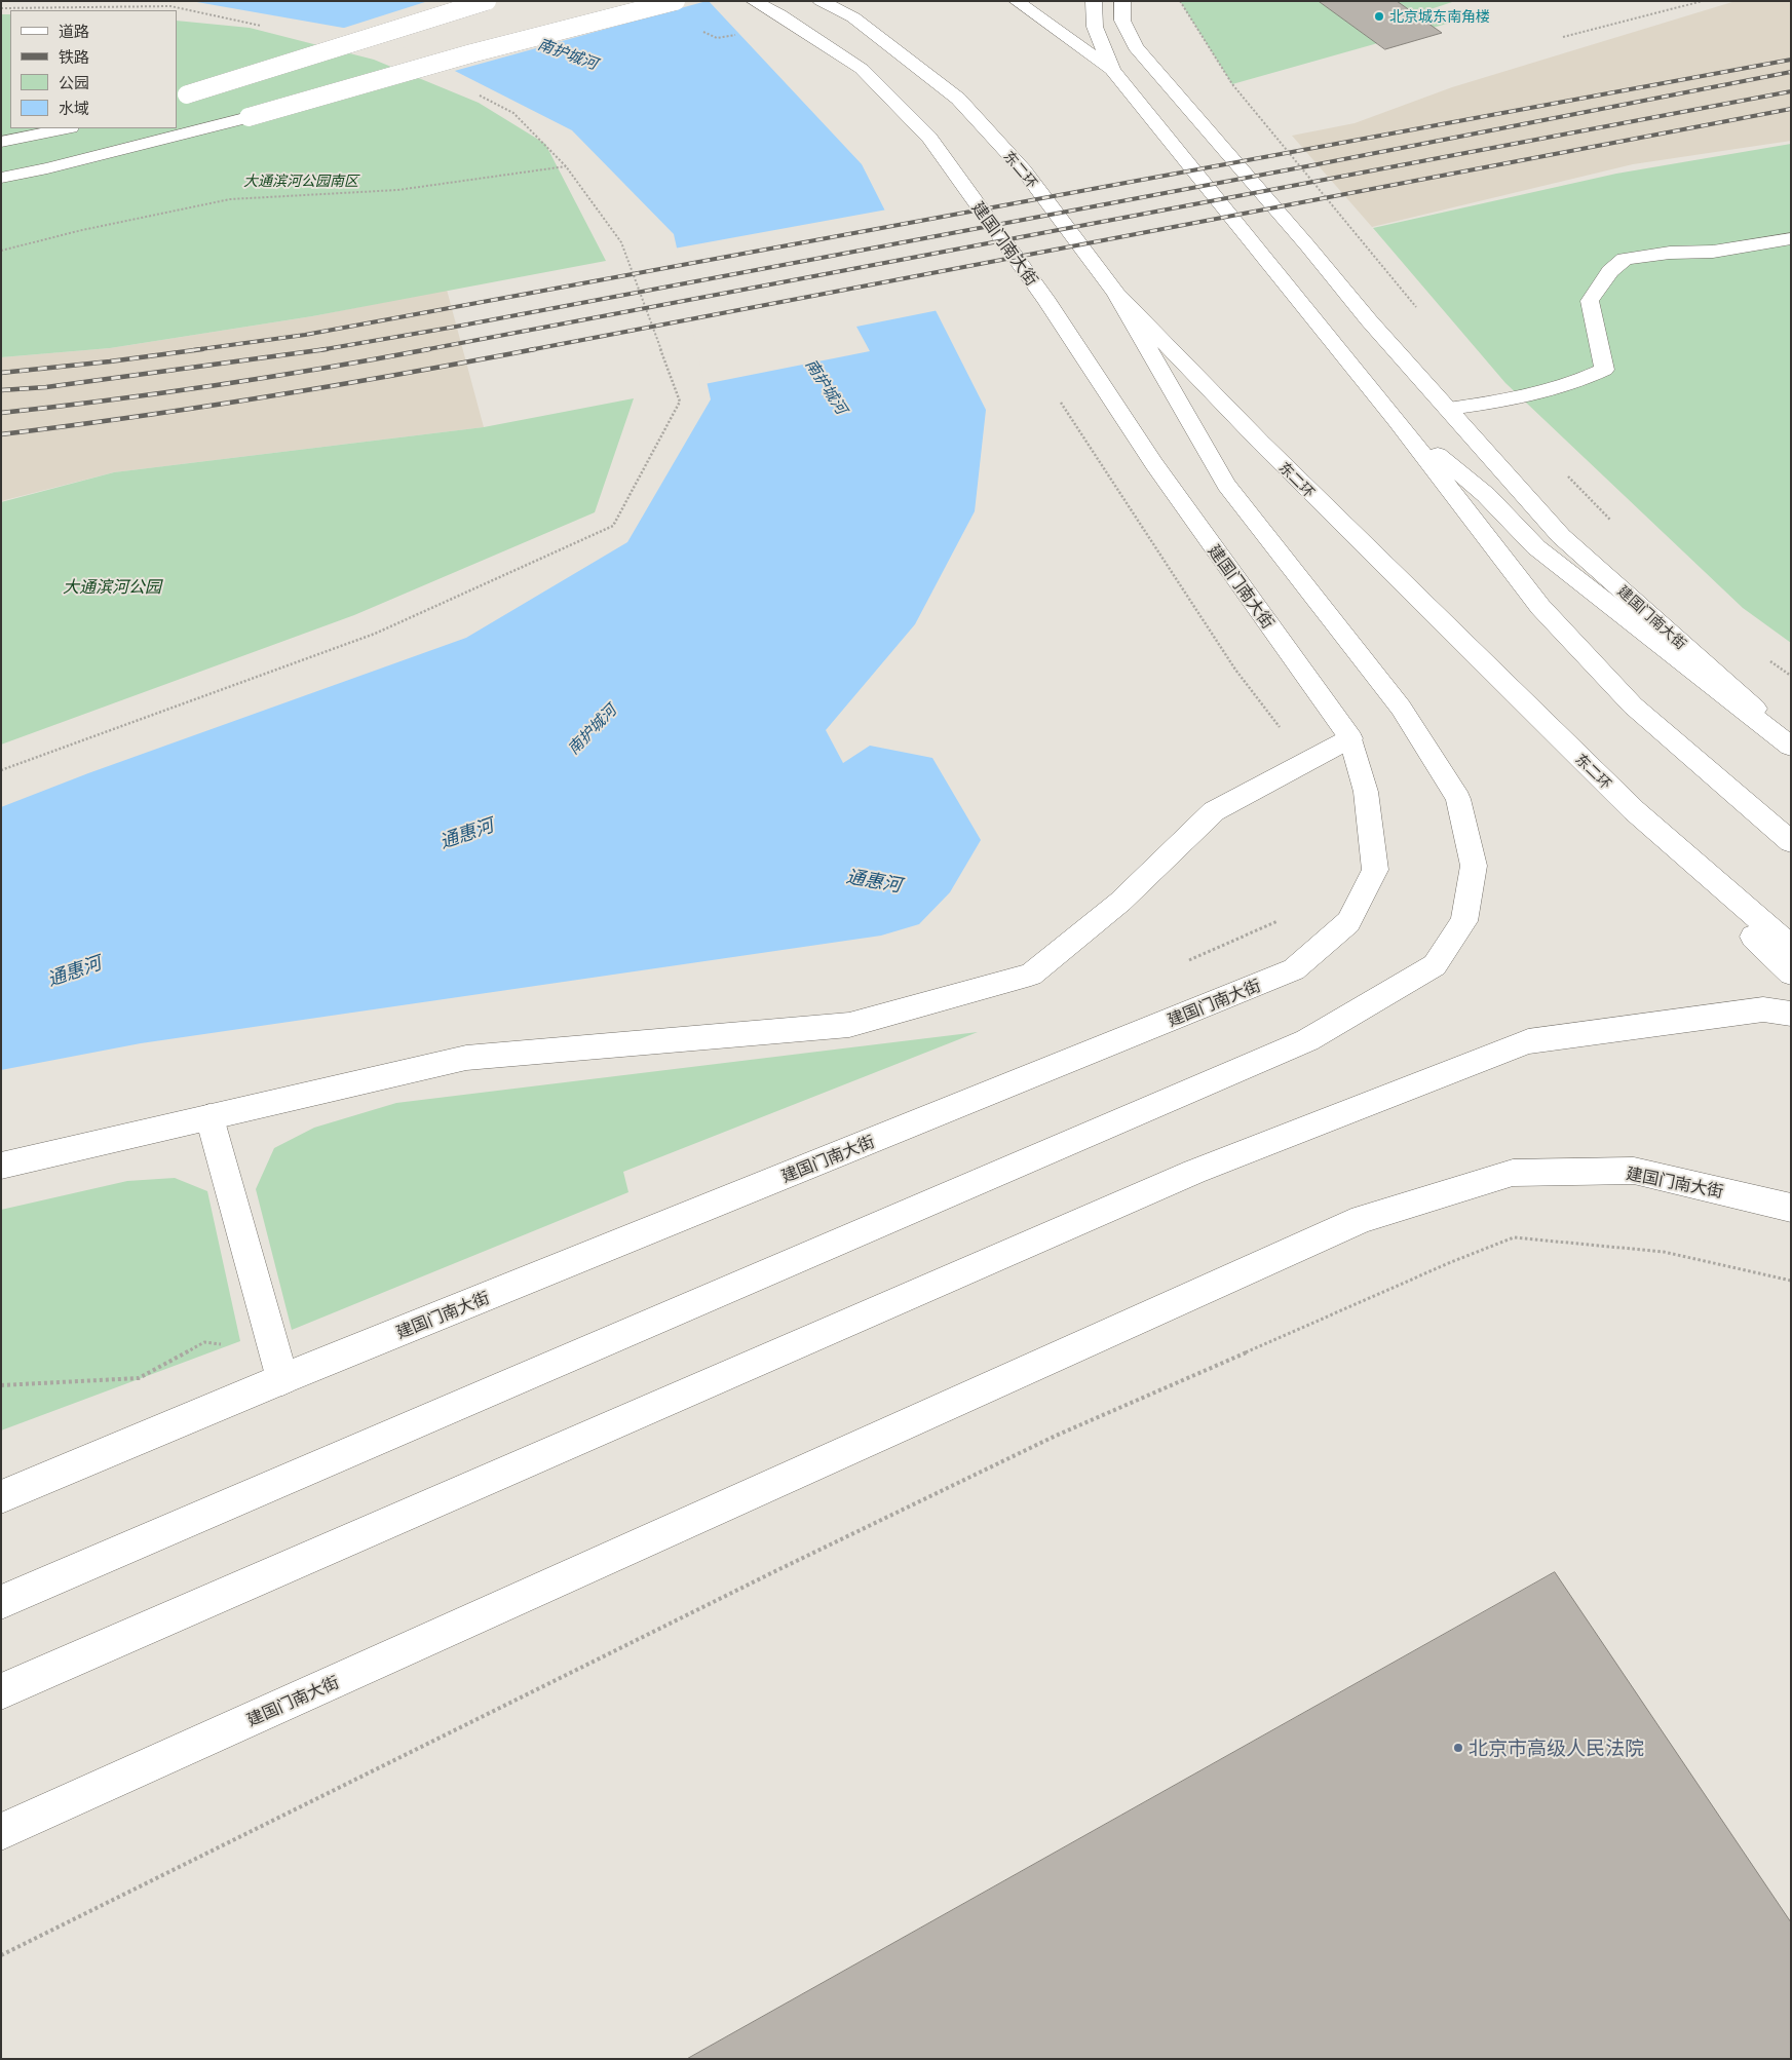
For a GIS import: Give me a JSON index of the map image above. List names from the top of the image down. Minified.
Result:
{"streets":{"main road":["东二环","建国门南大街"]},"water":["南护城河","通惠河"],"parks":["大通滨河公园南区","大通滨河公园"],"places":["北京城东南角楼","北京市高级人民法院"],"legend":["道路","铁路","公园","水域"]}
